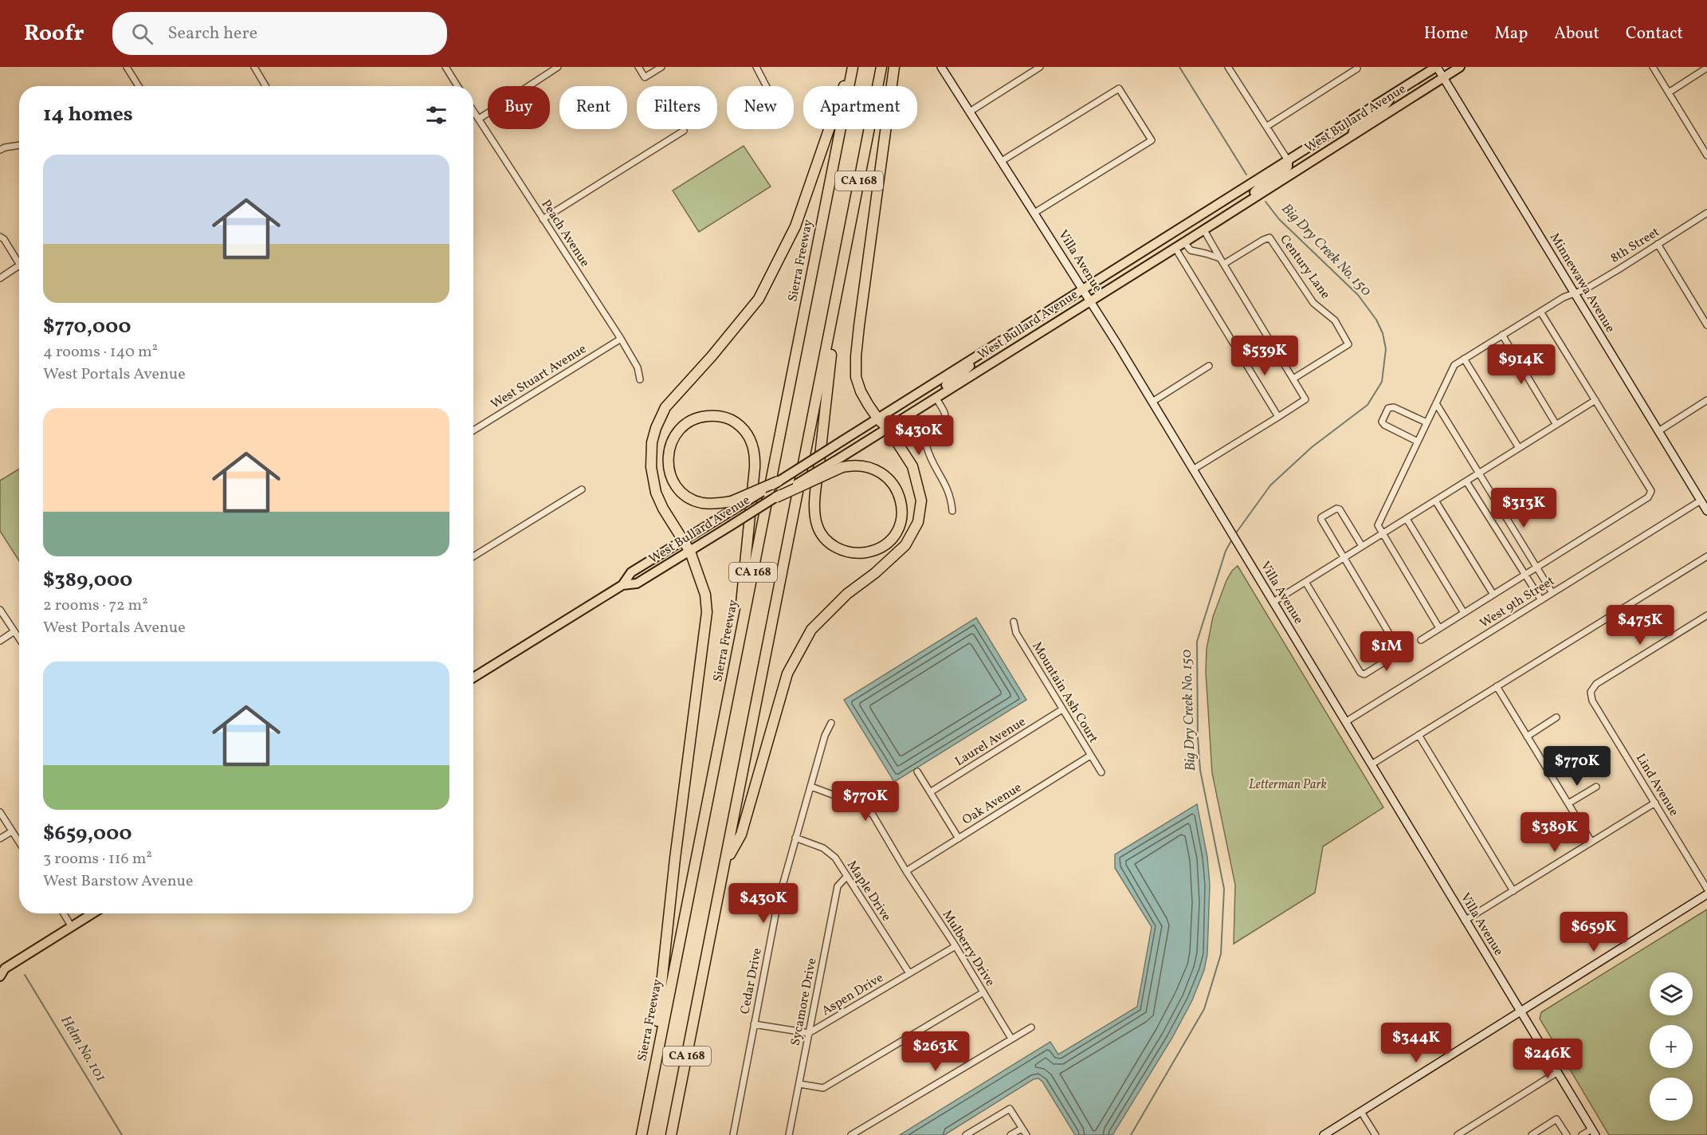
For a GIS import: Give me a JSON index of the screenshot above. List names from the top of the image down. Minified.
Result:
{"streets":{"highway":["CA 168","Sierra Freeway"],"main road":["West Bullard Avenue","Villa Avenue","Minnewawa Avenue"],"street":["Peach Avenue","8th Street","Century Lane","West Stuart Avenue","West 9th Street","Mountain Ash Court","Laurel Avenue","Lind Avenue","Oak Avenue","Maple Drive","Mulberry Drive","Cedar Drive","Aspen Drive","Sycamore Drive"]},"crossings":[["West Bullard Avenue","Villa Avenue"],["West Bullard Avenue","Minnewawa Avenue"],["Peach Avenue","West Stuart Avenue"],["8th Street","Minnewawa Avenue"],["Villa Avenue","West 9th Street"],["Minnewawa Avenue","West 9th Street"],["Mountain Ash Court","Laurel Avenue"],["Mountain Ash Court","Oak Avenue"],["Oak Avenue","Mulberry Drive"],["Maple Drive","Cedar Drive"],["Maple Drive","Aspen Drive"],["Maple Drive","Sycamore Drive"],["Mulberry Drive","Cedar Drive"],["Mulberry Drive","Aspen Drive"],["Aspen Drive","Sycamore Drive"]],"water":["Big Dry Creek No. 150","Helm No. 101"],"parks":["Letterman Park"],"page":{"header":"Roofr","search":"Search here","nav":["Home","Map","About","Contact"],"chip":["Buy","Rent","Filters","New","Apartment"],"heading":"14 homes","list":[{"name":"$770,000","note":"4 rooms · 140 m² · West Portals Avenue"},{"name":"$389,000","note":"2 rooms · 72 m² · West Portals Avenue"},{"name":"$659,000","note":"3 rooms · 116 m² · West Barstow Avenue"}],"price":["$539K","$914K","$430K","$313K","$475K","$1M","$770K","$770K","$389K","$430K","$659K","$344K","$263K","$246K"],"map_buttons":["+","−"]}}
